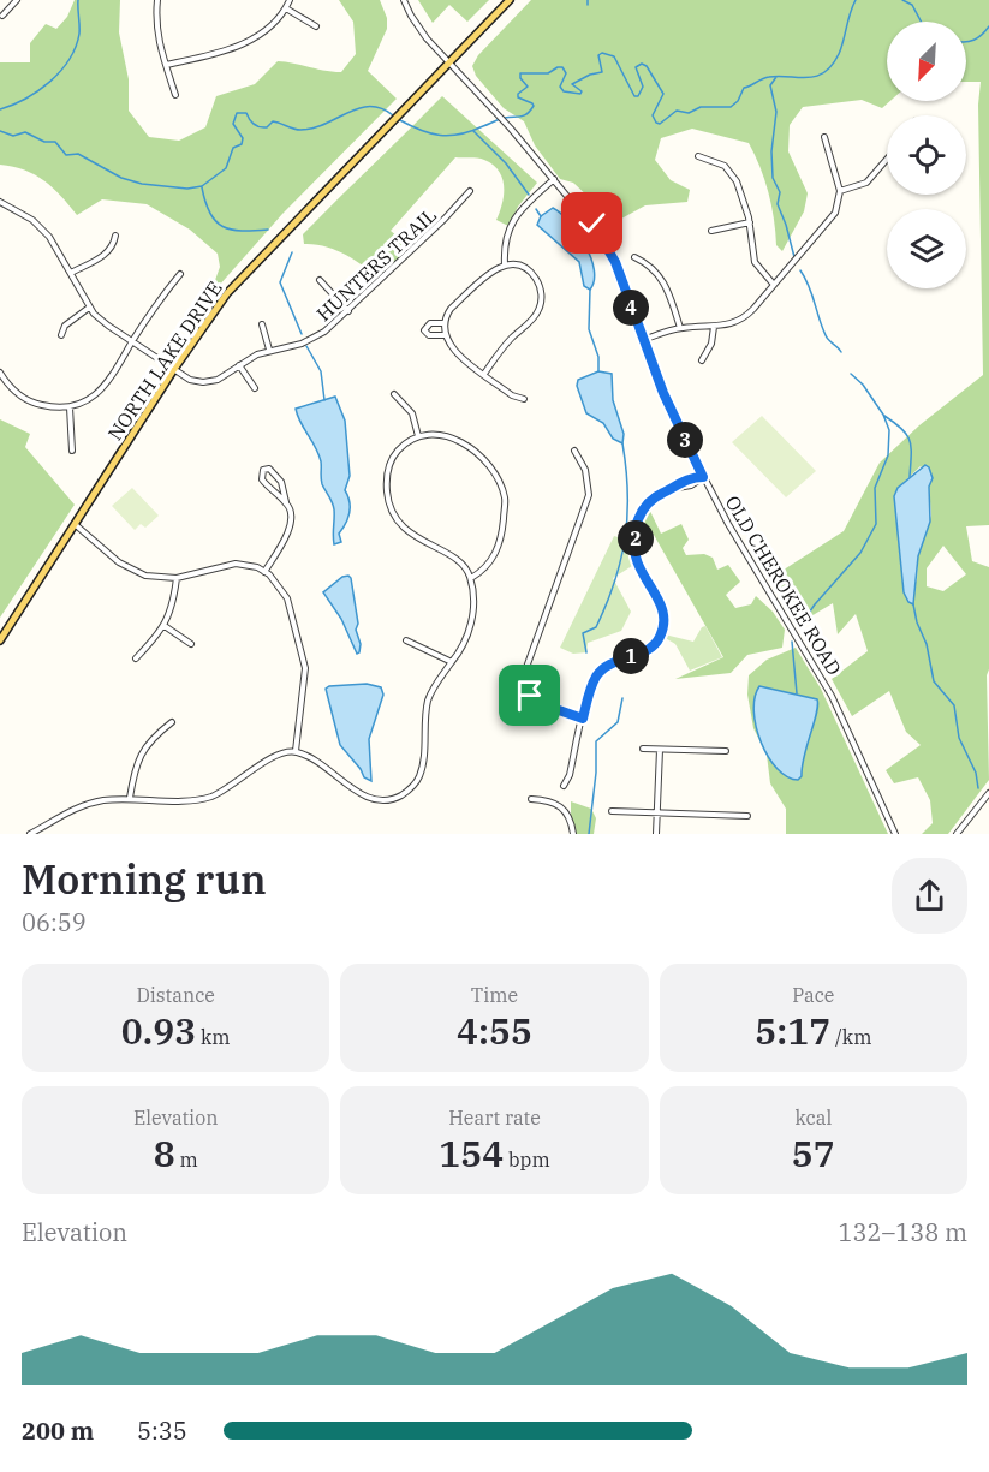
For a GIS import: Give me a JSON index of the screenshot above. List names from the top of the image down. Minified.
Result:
{"streets":{"main road":["NORTH LAKE DRIVE"],"street":["HUNTERS TRAIL","OLD CHEROKEE ROAD"]},"crossings":[["HUNTERS TRAIL","NORTH LAKE DRIVE"],["NORTH LAKE DRIVE","OLD CHEROKEE ROAD"]],"north":"bottom left","page":{"pins":["4","3","2","1"],"heading":["Morning run","06:59"],"stats":[["Distance","0.93 km"],["Time","4:55"],["Pace","5:17 /km"],["Elevation","8 m"],["Heart rate","154 bpm"],["kcal","57"]],"chart":["Elevation","132–138 m"],"list":[{"name":"200 m","note":"5:35"}]}}
